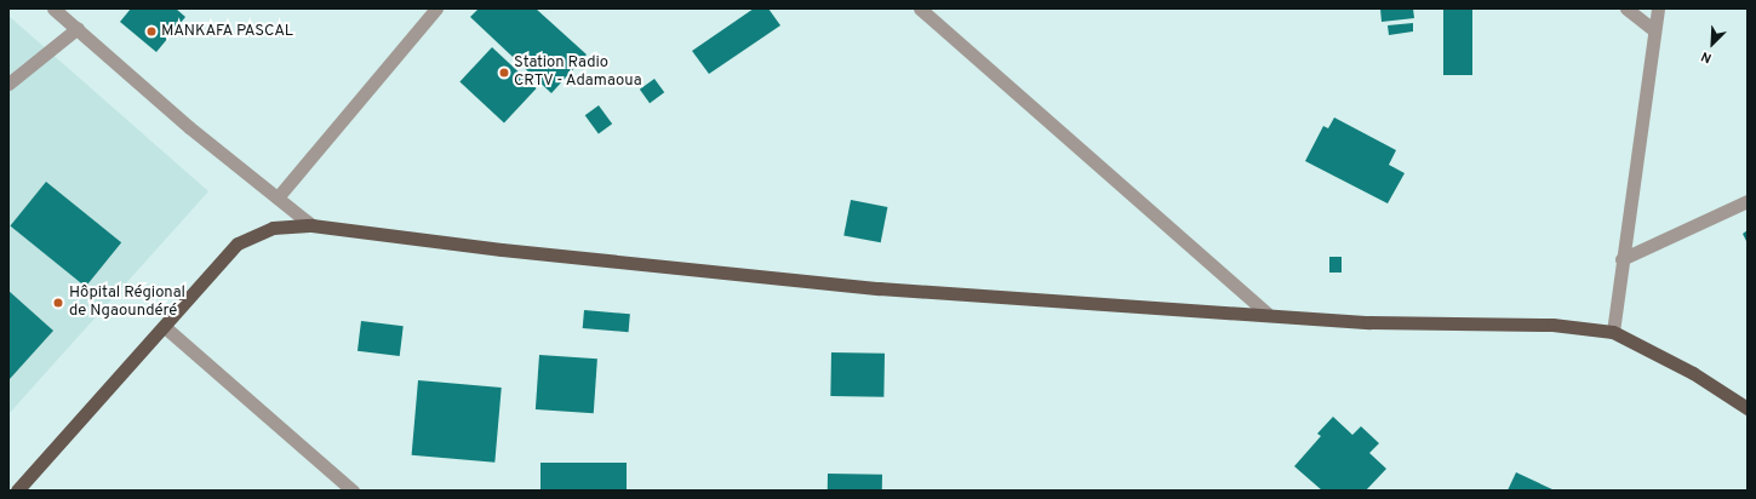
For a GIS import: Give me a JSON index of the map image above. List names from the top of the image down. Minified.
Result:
{"places":["MANKAFA PASCAL","Station Radio CRTV - Adamaoua","Hôpital Régional de Ngaoundéré"],"north":"bottom left"}
